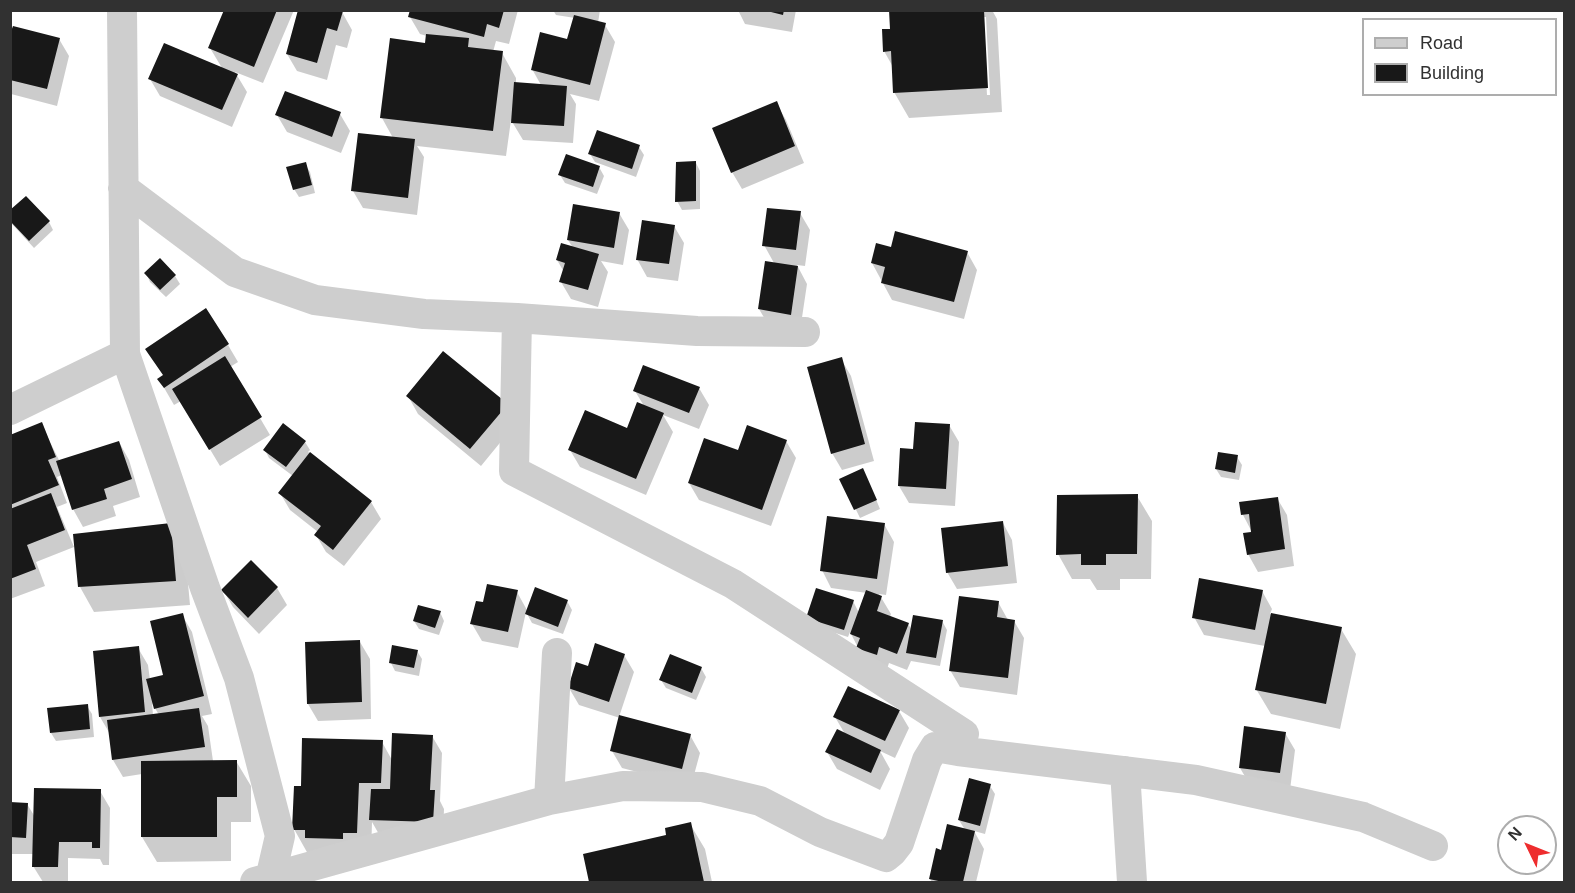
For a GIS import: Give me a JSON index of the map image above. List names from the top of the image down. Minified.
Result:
{"legend":["Road","Building"],"north":"top left"}
